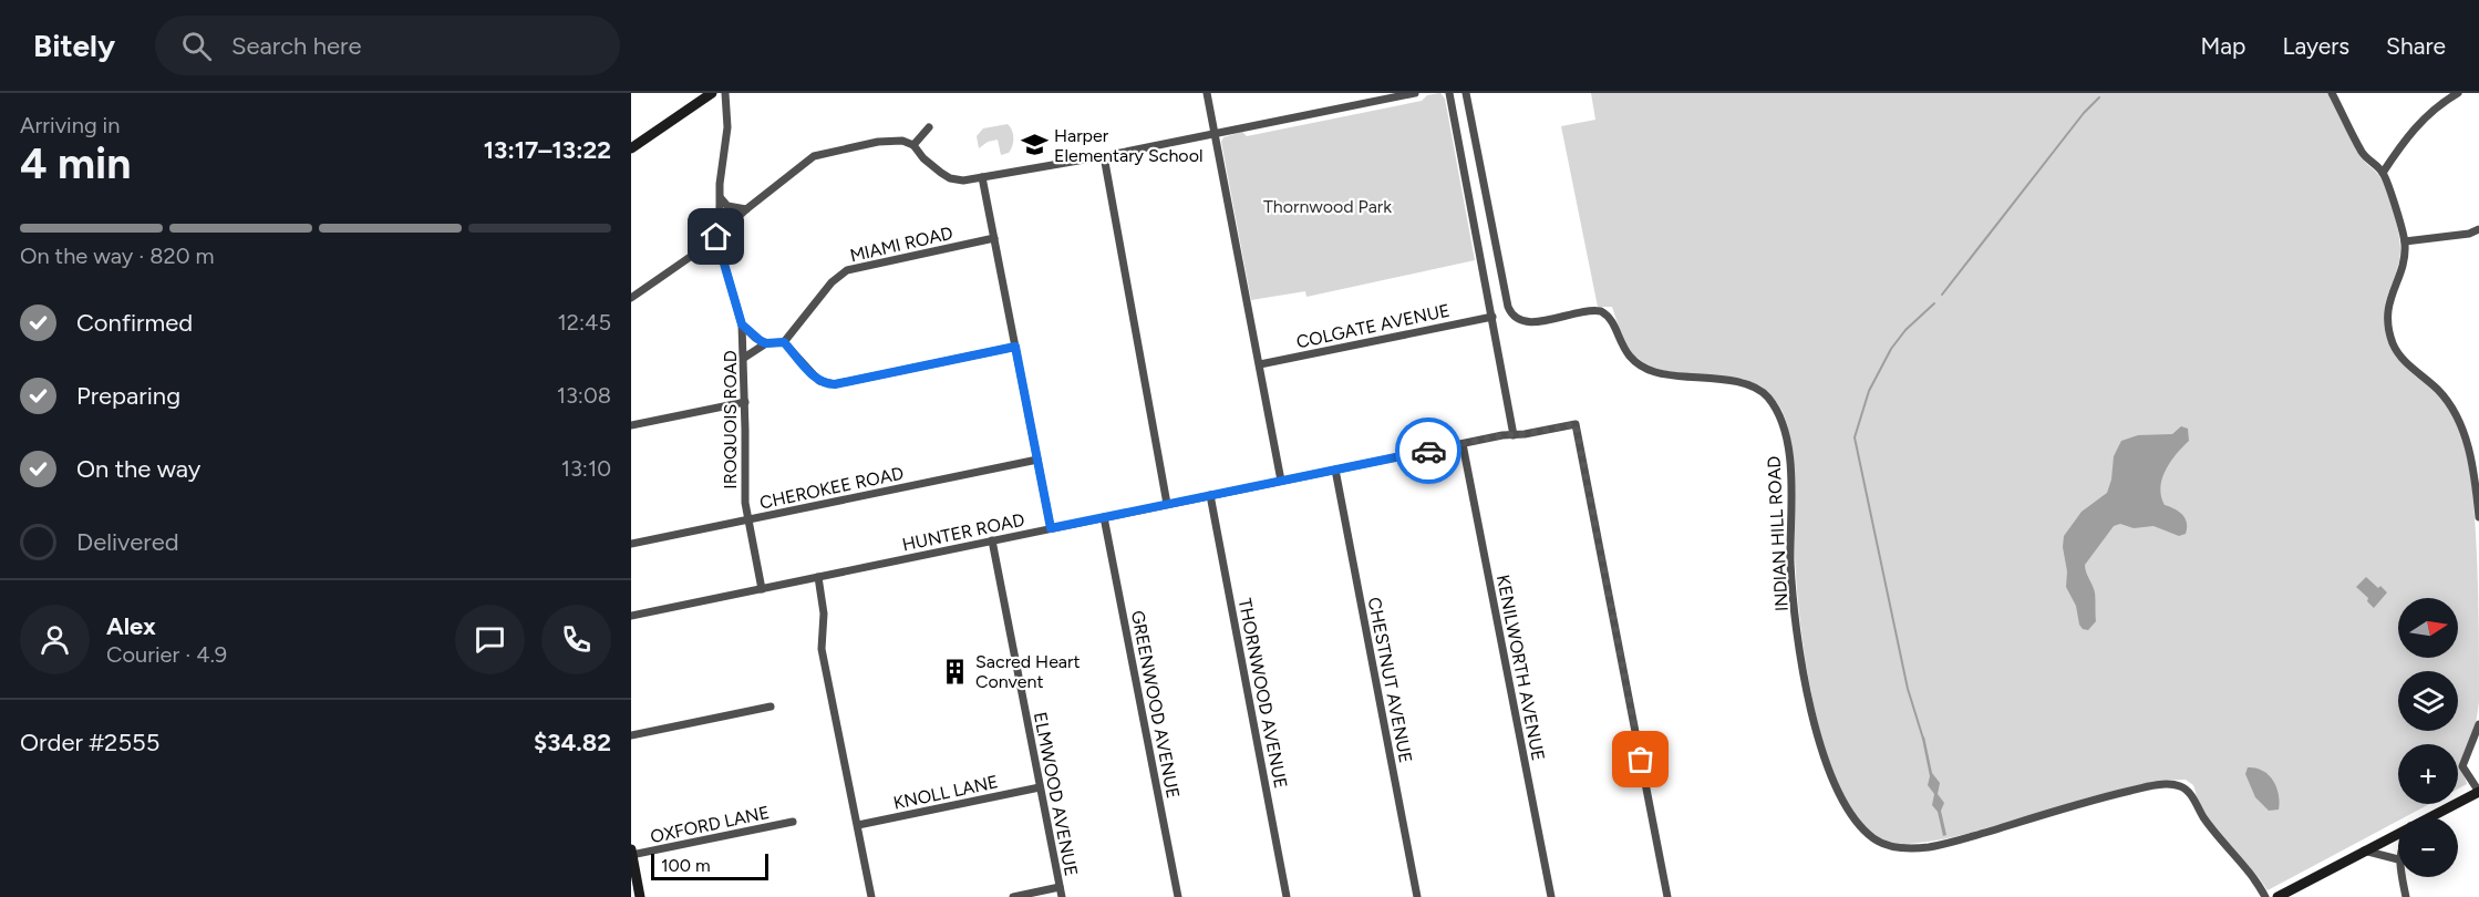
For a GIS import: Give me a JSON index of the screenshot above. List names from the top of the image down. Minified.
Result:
{"streets":{"street":["MIAMI ROAD","COLGATE AVENUE","IROQUOIS ROAD","CHEROKEE ROAD","HUNTER ROAD","INDIAN HILL ROAD","KENILWORTH AVENUE","CHESTNUT AVENUE","THORNWOOD AVENUE","GREENWOOD AVENUE","KNOLL LANE","ELMWOOD AVENUE","OXFORD LANE"]},"crossings":[["IROQUOIS ROAD","CHEROKEE ROAD"],["IROQUOIS ROAD","HUNTER ROAD"],["HUNTER ROAD","KENILWORTH AVENUE"],["HUNTER ROAD","CHESTNUT AVENUE"],["HUNTER ROAD","THORNWOOD AVENUE"],["HUNTER ROAD","GREENWOOD AVENUE"],["HUNTER ROAD","ELMWOOD AVENUE"],["KNOLL LANE","ELMWOOD AVENUE"]],"parks":["Thornwood Park"],"places":{"school or university":["Harper Elementary School"],"building":["Sacred Heart Convent"]},"scale_bar":"100 m","north":"right","page":{"header":"Bitely","search":"Search here","nav":["Map","Layers","Share"],"heading":["4 min","Arriving in","13:17–13:22"],"panel":["Alex","Courier · 4.9","Order #2555","$34.82"],"bar":"On the way · 820 m","list":[["Confirmed","12:45"],["Preparing","13:08"],["On the way","13:10"],"Delivered"],"map_buttons":["+","−"],"scale":"100 m"}}
